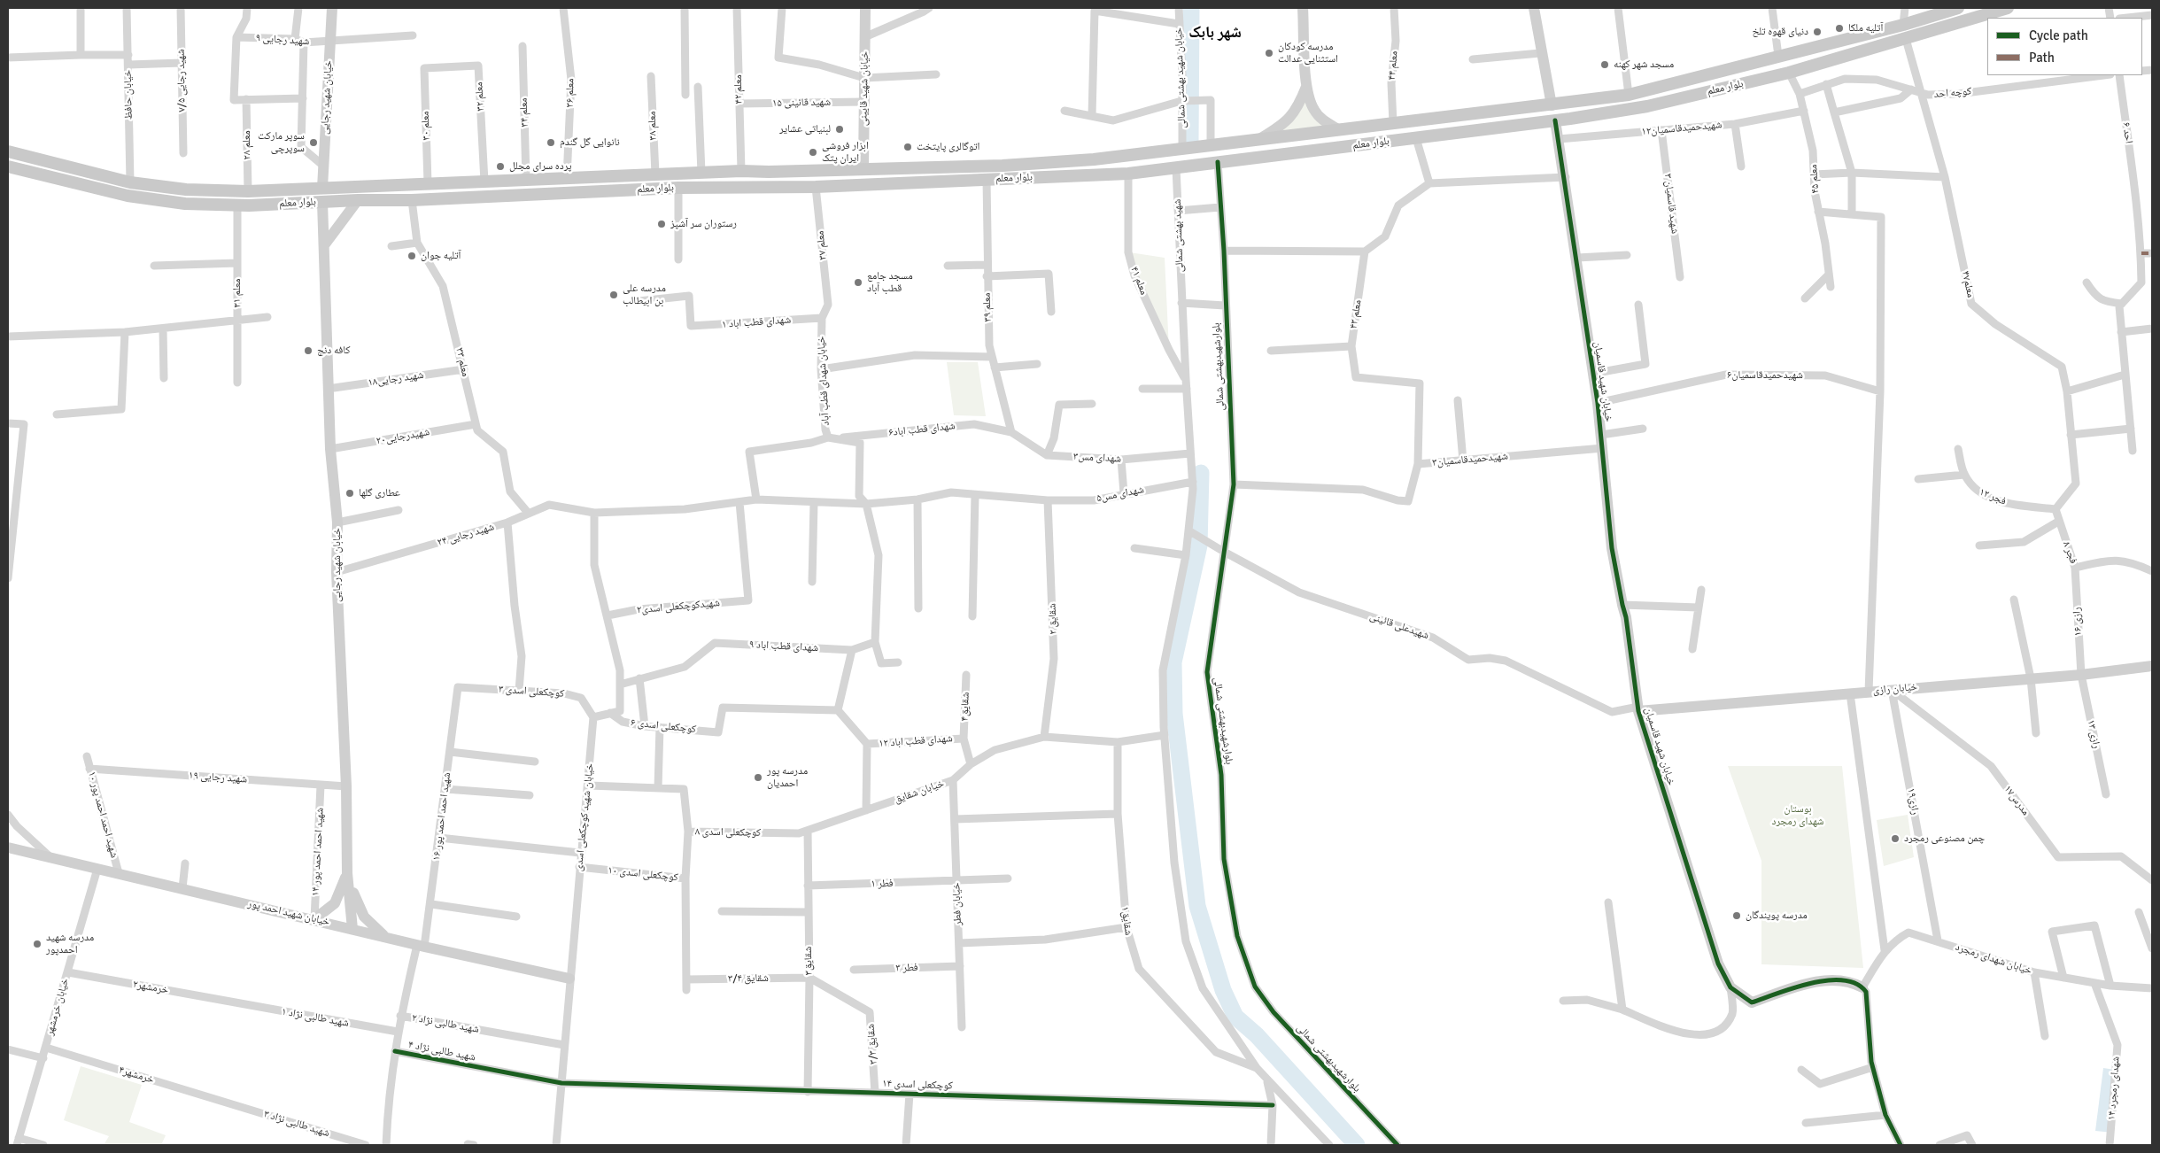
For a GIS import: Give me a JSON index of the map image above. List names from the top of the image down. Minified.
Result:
{"streets":{"main road":["بلوار معلم"],"street":["شهید رجایی ۹","معلم ۴۴","خیابان شهید بهشتی شمالی","شهید رجایی ۷/۵","خیابان شهید قایینی","معلم ۴۲","معلم ۳۶","کوچه احد","خیابان حافظ","معلم ۳۲","خیابان شهید رجایی","شهید قائینی ۱۵","معلم ۳۴","معلم ۳۰","معلم ۳۸","شهیدحمیدقاسمیان۱۲","احد ۶","معلم ۲۸","معلم ۴۵","شهید قاسمیان ۳","شهید بهشتی شمالی","معلم ۳۷","معلم ۴۱","معلم۴۷","معلم ۳۱","معلم ۳۹","معلم ۴۳","شهدای قطب اباد ۱","معلم ۳۳","بلوارشهیدبهشتی شمالی","شهیدحمیدقاسمیان۶","شهید رجایی۱۸","خیابان شهدای قطب آباد","خیابان شهید قاسمیان","شهدای قطب اباد۶","شهیدرجایی۲۰","شهدای مس۳","شهیدحمیدقاسمیان۳","شهدای مس۵","فجر ۱۲","شهید رجایی ۲۴","فجر ۸","شهیدکوچکعلی اسدی۲","شقایق ۲","رازی ۱۶","شهیدعلی قائینی","شهدای قطب اباد ۹","خیابان رازی","کوچکعلی اسدی ۳","شقایق۴","کوچکعلی اسدی ۶","رازی ۱۳","شهدای قطب اباد ۱۲","شهید رجایی ۱۹","خیابان شقایق","مدرس۱۷","رازی۱۹","شهید احمد احمد پور ۱۰","شهید احمد احمد پور ۱۶","خیابان شهید کوچکعلی اسدی","کوچکعلی اسدی ۸","شهید احمد احمد پور ۱۴","کوچکعلی اسدی ۱۰","فطر ۱","خیابان فطر","خیابان شهید احمد پور","شقایق۱","خیابان شهدای رمجرد","شقایق۳","فطر ۳","شقایق ۳/۴","خرمشهر۲","خیابان خرمشهر","شهید طالبی نژاد ۱","شهید طالبی نژاد ۲","شقایق ۳/۳","شهید طالبی نژاد ۴","خرمشهر۴","کوچکعلی اسدی ۱۴","شهدای رمجرد ۱۴","شهید طالبی نژاد ۳"]},"crossings":[["شهید رجایی ۹","خیابان شهید رجایی"],["معلم ۴۴","بلوار معلم"],["خیابان شهید بهشتی شمالی","بلوار معلم"],["بلوار معلم","خیابان شهید قایینی"],["بلوار معلم","معلم ۴۲"],["بلوار معلم","معلم ۳۶"],["بلوار معلم","خیابان حافظ"],["بلوار معلم","معلم ۳۲"],["بلوار معلم","خیابان شهید رجایی"],["بلوار معلم","معلم ۳۴"],["بلوار معلم","معلم ۳۰"],["بلوار معلم","معلم ۳۸"],["بلوار معلم","معلم ۲۸"],["بلوار معلم","معلم ۴۵"],["بلوار معلم","شهید بهشتی شمالی"],["بلوار معلم","معلم ۳۷"],["بلوار معلم","معلم ۴۱"],["بلوار معلم","معلم۴۷"],["بلوار معلم","معلم ۳۱"],["بلوار معلم","معلم ۳۹"],["بلوار معلم","معلم ۳۳"],["بلوار معلم","بلوارشهیدبهشتی شمالی"],["بلوار معلم","خیابان شهید قاسمیان"],["خیابان شهید قایینی","شهید قائینی ۱۵"],["معلم ۴۲","شهید قائینی ۱۵"],["کوچه احد","معلم ۴۵"],["کوچه احد","معلم۴۷"],["معلم ۳۲","معلم ۳۰"],["خیابان شهید رجایی","شهید رجایی۱۸"],["خیابان شهید رجایی","شهیدرجایی۲۰"],["خیابان شهید رجایی","شهید رجایی ۲۴"],["خیابان شهید رجایی","شهید رجایی ۱۹"],["خیابان شهید رجایی","خیابان شهید احمد پور"],["شهیدحمیدقاسمیان۱۲","معلم ۴۵"],["شهیدحمیدقاسمیان۱۲","شهید قاسمیان ۳"],["شهیدحمیدقاسمیان۱۲","خیابان شهید قاسمیان"],["معلم ۳۷","خیابان شهدای قطب آباد"],["معلم۴۷","فجر ۱۲"],["معلم۴۷","فجر ۸"],["معلم ۳۹","شهدای قطب اباد۶"],["معلم ۳۹","شهدای مس۳"],["معلم ۴۳","شهیدحمیدقاسمیان۳"],["شهدای قطب اباد ۱","خیابان شهدای قطب آباد"],["معلم ۳۳","شهید رجایی۱۸"],["معلم ۳۳","شهیدرجایی۲۰"],["معلم ۳۳","شهید رجایی ۲۴"],["بلوارشهیدبهشتی شمالی","شهیدحمیدقاسمیان۳"],["بلوارشهیدبهشتی شمالی","شهیدعلی قائینی"],["شهیدحمیدقاسمیان۶","خیابان شهید قاسمیان"],["خیابان شهدای قطب آباد","شهدای قطب اباد۶"],["خیابان شهدای قطب آباد","شهدای مس۵"],["خیابان شهید قاسمیان","شهیدحمیدقاسمیان۳"],["خیابان شهید قاسمیان","شهیدعلی قائینی"],["خیابان شهید قاسمیان","خیابان رازی"],["خیابان شهید قاسمیان","خیابان شهدای رمجرد"],["شهدای قطب اباد۶","شهدای مس۳"],["شهدای قطب اباد۶","شهید رجایی ۲۴"],["شهدای مس۵","شهید رجایی ۲۴"],["شهدای مس۵","شقایق ۲"],["فجر ۱۲","فجر ۸"],["شهید رجایی ۲۴","شهیدکوچکعلی اسدی۲"],["فجر ۸","رازی ۱۶"],["شقایق ۲","خیابان شقایق"],["رازی ۱۶","خیابان رازی"],["رازی ۱۶","رازی ۱۳"],["شهیدعلی قائینی","خیابان رازی"],["خیابان رازی","رازی ۱۳"],["خیابان رازی","مدرس۱۷"],["خیابان رازی","رازی۱۹"],["کوچکعلی اسدی ۳","شهید احمد احمد پور ۱۶"],["کوچکعلی اسدی ۳","خیابان شهید کوچکعلی اسدی"],["شقایق۴","شهدای قطب اباد ۱۲"],["شقایق۴","خیابان شقایق"],["شهید رجایی ۱۹","شهید احمد احمد پور ۱۰"],["شهید رجایی ۱۹","شهید احمد احمد پور ۱۴"],["خیابان شقایق","کوچکعلی اسدی ۸"],["خیابان شقایق","خیابان فطر"],["خیابان شقایق","شقایق۱"],["خیابان شقایق","شقایق۳"],["مدرس۱۷","رازی۱۹"],["رازی۱۹","خیابان شهدای رمجرد"],["شهید احمد احمد پور ۱۰","خیابان شهید احمد پور"],["شهید احمد احمد پور ۱۶","خیابان شهید احمد پور"],["شهید احمد احمد پور ۱۶","شهید طالبی نژاد ۱"],["شهید احمد احمد پور ۱۶","شهید طالبی نژاد ۲"],["شهید احمد احمد پور ۱۶","شهید طالبی نژاد ۴"],["خیابان شهید کوچکعلی اسدی","کوچکعلی اسدی ۸"],["خیابان شهید کوچکعلی اسدی","کوچکعلی اسدی ۱۰"],["خیابان شهید کوچکعلی اسدی","خیابان شهید احمد پور"],["خیابان شهید کوچکعلی اسدی","شهید طالبی نژاد ۲"],["خیابان شهید کوچکعلی اسدی","شهید طالبی نژاد ۴"],["خیابان شهید کوچکعلی اسدی","کوچکعلی اسدی ۱۴"],["کوچکعلی اسدی ۸","کوچکعلی اسدی ۱۰"],["شهید احمد احمد پور ۱۴","خیابان شهید احمد پور"],["فطر ۱","خیابان فطر"],["فطر ۱","شقایق۳"],["خیابان فطر","فطر ۳"],["خیابان شهید احمد پور","خیابان خرمشهر"],["خیابان شهدای رمجرد","شهدای رمجرد ۱۴"],["شقایق۳","شقایق ۳/۴"],["شقایق۳","شقایق ۳/۳"],["شقایق۳","کوچکعلی اسدی ۱۴"],["شقایق ۳/۴","شقایق ۳/۳"],["خرمشهر۲","خیابان خرمشهر"],["خرمشهر۲","شهید طالبی نژاد ۱"],["خیابان خرمشهر","خرمشهر۴"],["شقایق ۳/۳","کوچکعلی اسدی ۱۴"],["شهید طالبی نژاد ۴","کوچکعلی اسدی ۱۴"],["خرمشهر۴","شهید طالبی نژاد ۳"]],"districts":["شهر بابک"],"parks":["بوستان شهدای رمجرد"],"places":["آتلیه ملکا","دنیای قهوه تلخ","مدرسه کودکان استثنایی عدالت","مسجد شهر کهنه","لبنیاتی عشایر","سوپر مارکت سوپرچی","نانوایی گل گندم","اتوگالری پایتخت","ابزار فروشی ایران پتک","پرده سرای مجلل","رستوران سر آشپز","آتلیه جوان","مسجد جامع قطب آباد","مدرسه علی بن ابیطالب","کافه دنج","عطاری گلها","مدرسه پور احمدیان","چمن مصنوعی رمجرد","مدرسه پویندگان","مدرسه شهید احمدپور"],"legend":["Cycle path","Path"]}
